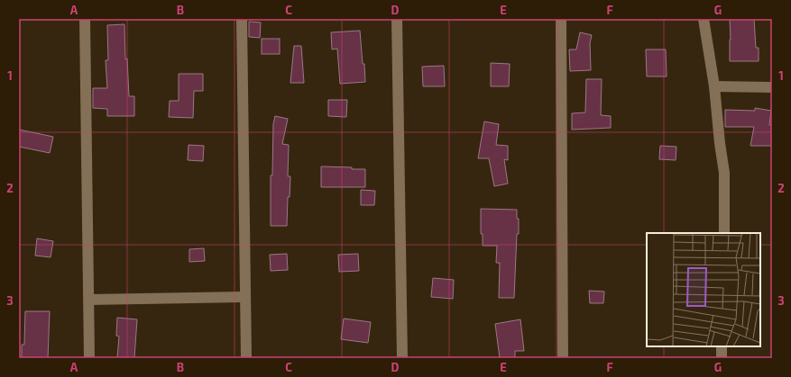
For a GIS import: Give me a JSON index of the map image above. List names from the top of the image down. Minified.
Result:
{"grid":{"columns":["A","B","C","D","E","F","G"],"rows":["1","2","3"]}}
